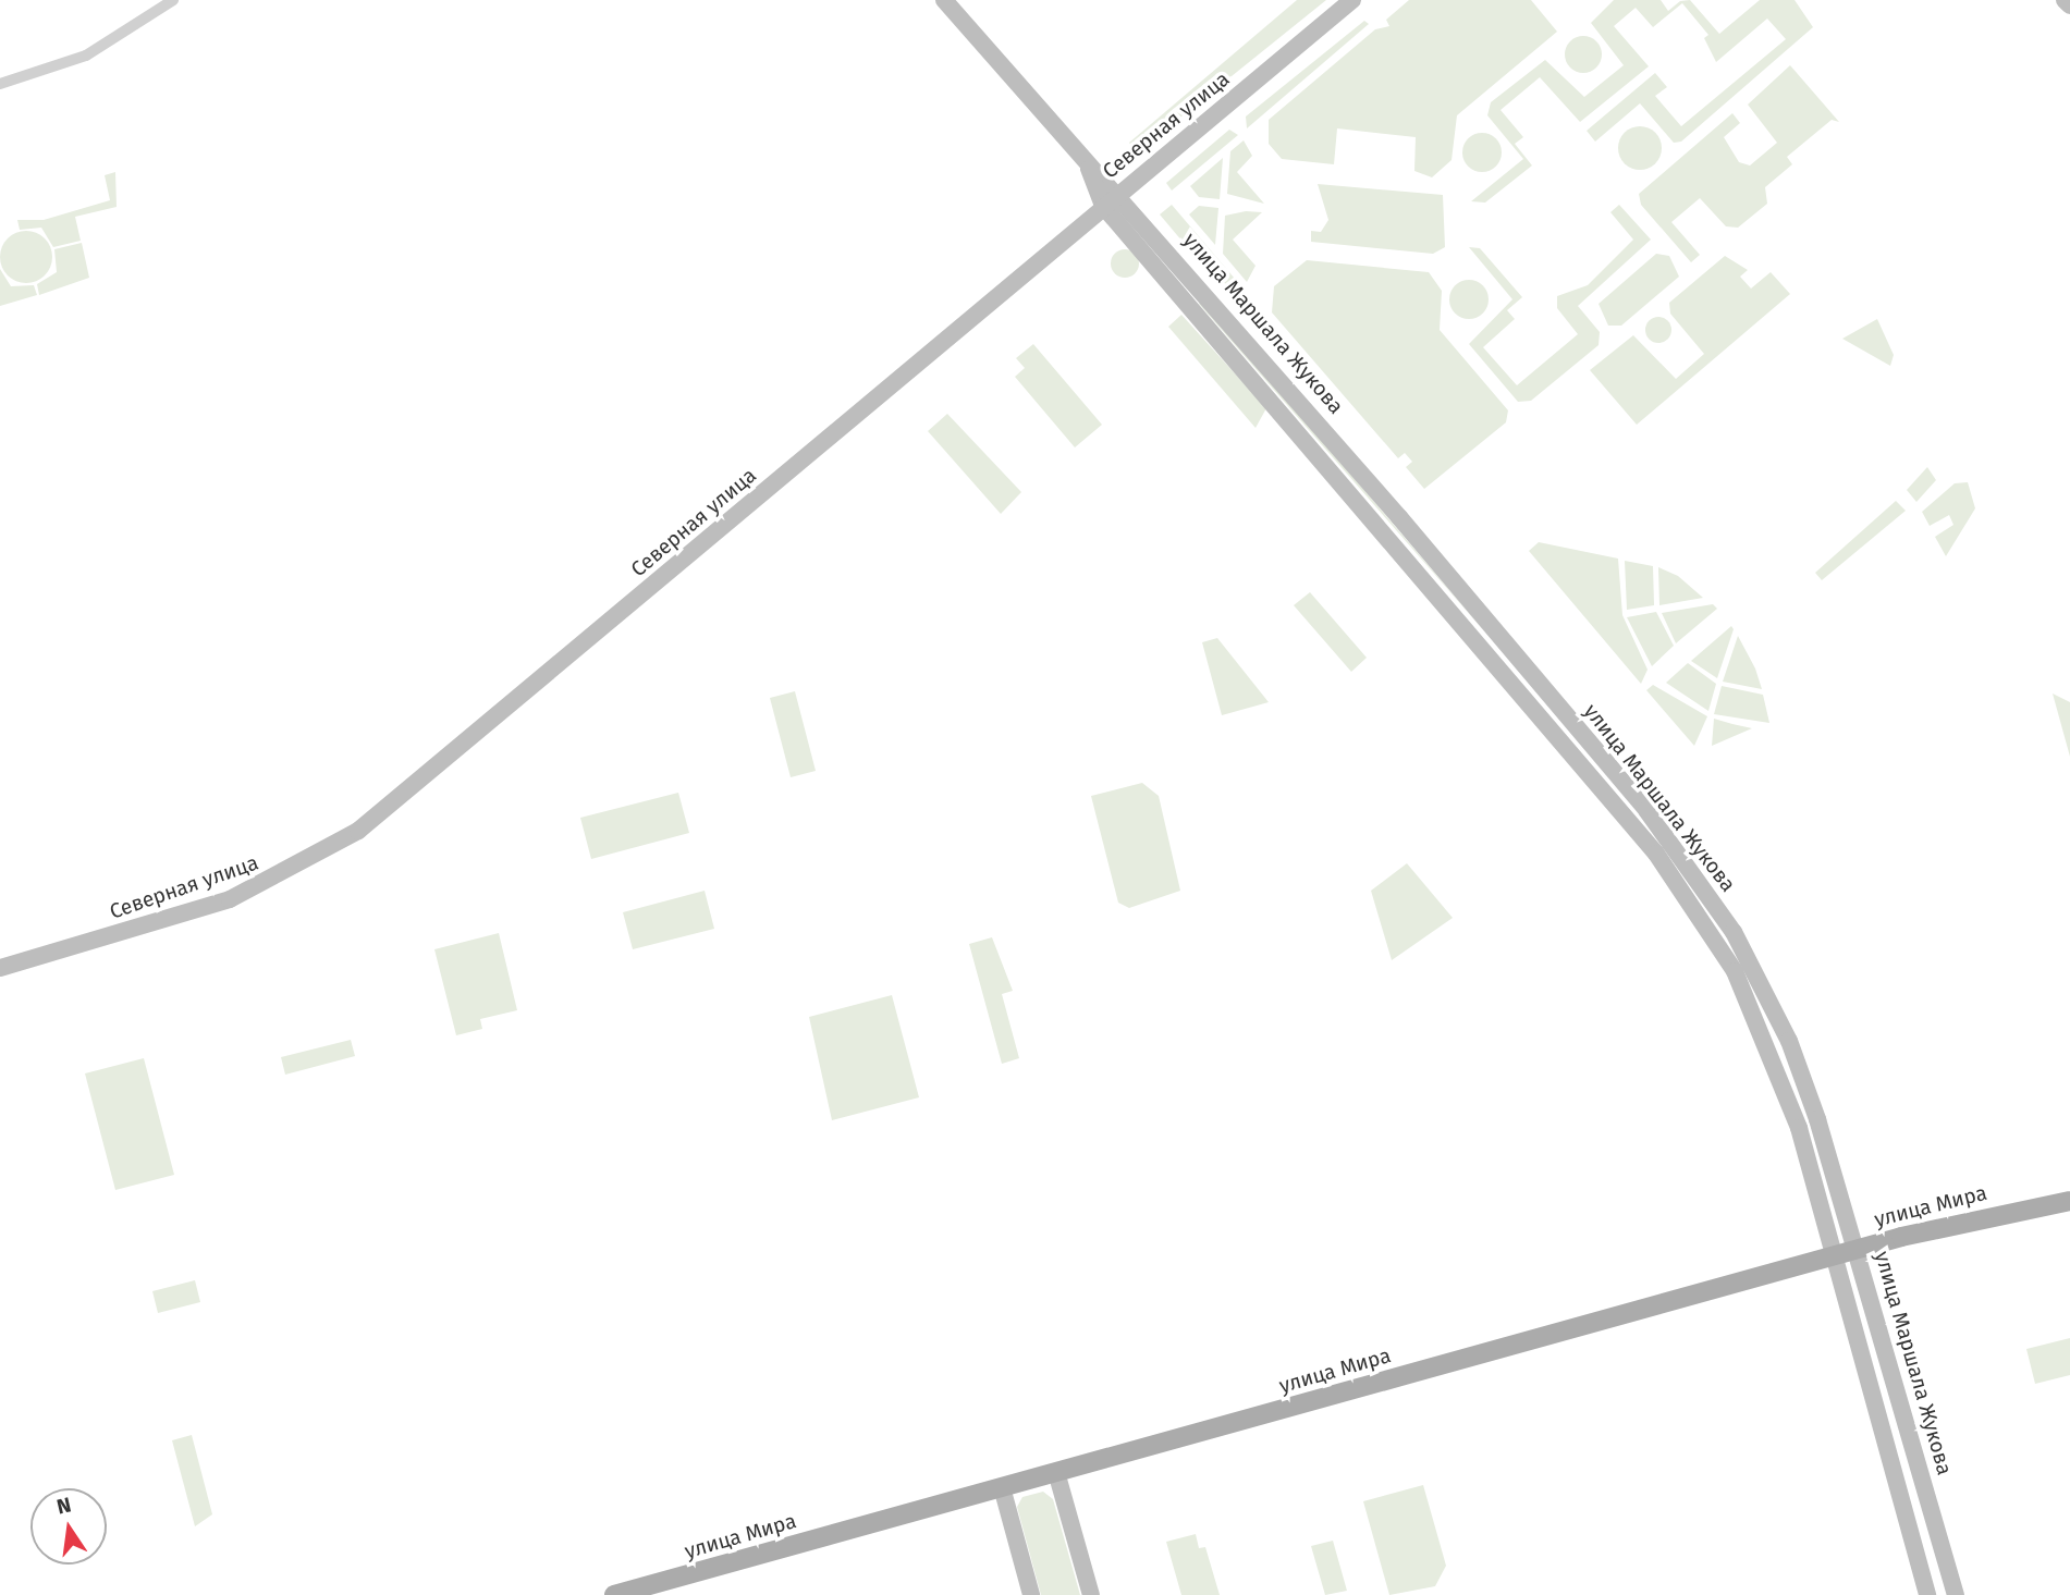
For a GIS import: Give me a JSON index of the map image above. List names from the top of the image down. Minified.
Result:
{"streets":{"main road":["Северная улица","улица Маршала Жукова","улица Мира"]},"crossings":[["Северная улица","улица Маршала Жукова"],["улица Маршала Жукова","улица Мира"]],"north":"top"}
